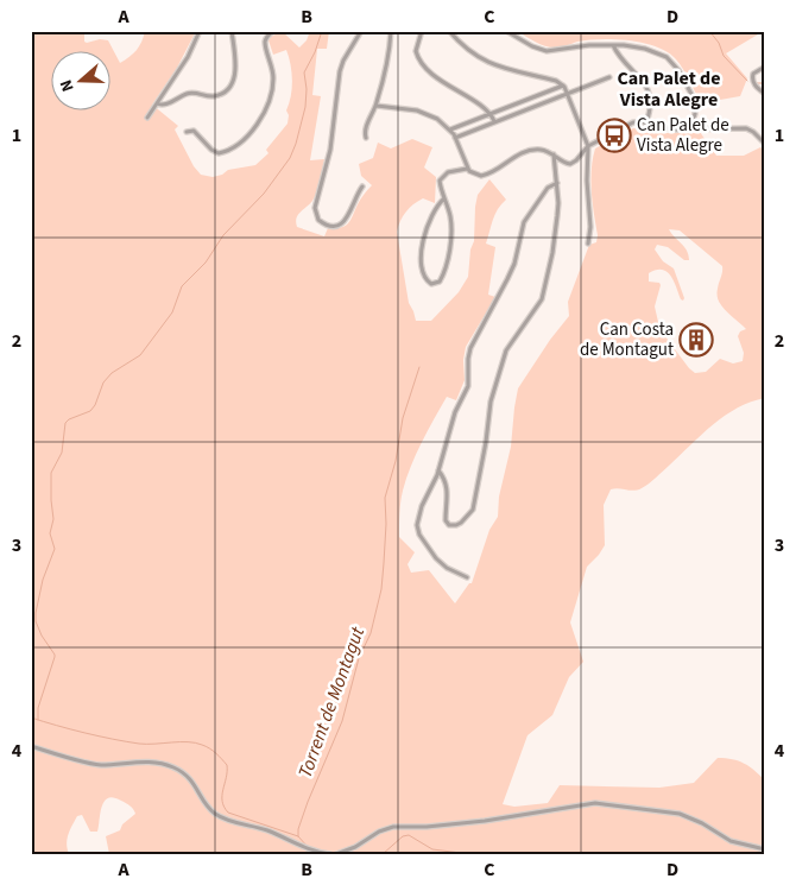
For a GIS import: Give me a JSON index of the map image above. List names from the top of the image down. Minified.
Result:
{"districts":["Can Palet de Vista Alegre"],"water":["Torrent de Montagut"],"places":{"bus stop":["Can Palet de Vista Alegre"],"building":["Can Costa de Montagut"]},"north":"left","grid":{"columns":["A","B","C","D"],"rows":["1","2","3","4"]}}
